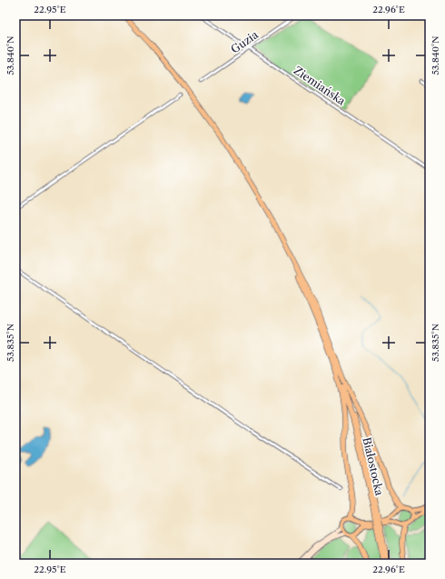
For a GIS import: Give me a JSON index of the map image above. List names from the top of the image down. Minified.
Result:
{"streets":{"highway":["Białostocka"],"street":["Guzia","Ziemiańska"]},"crossings":[["Guzia","Ziemiańska"]],"coordinates":["22.95°E","22.96°E","53.840°N","53.835°N"]}
